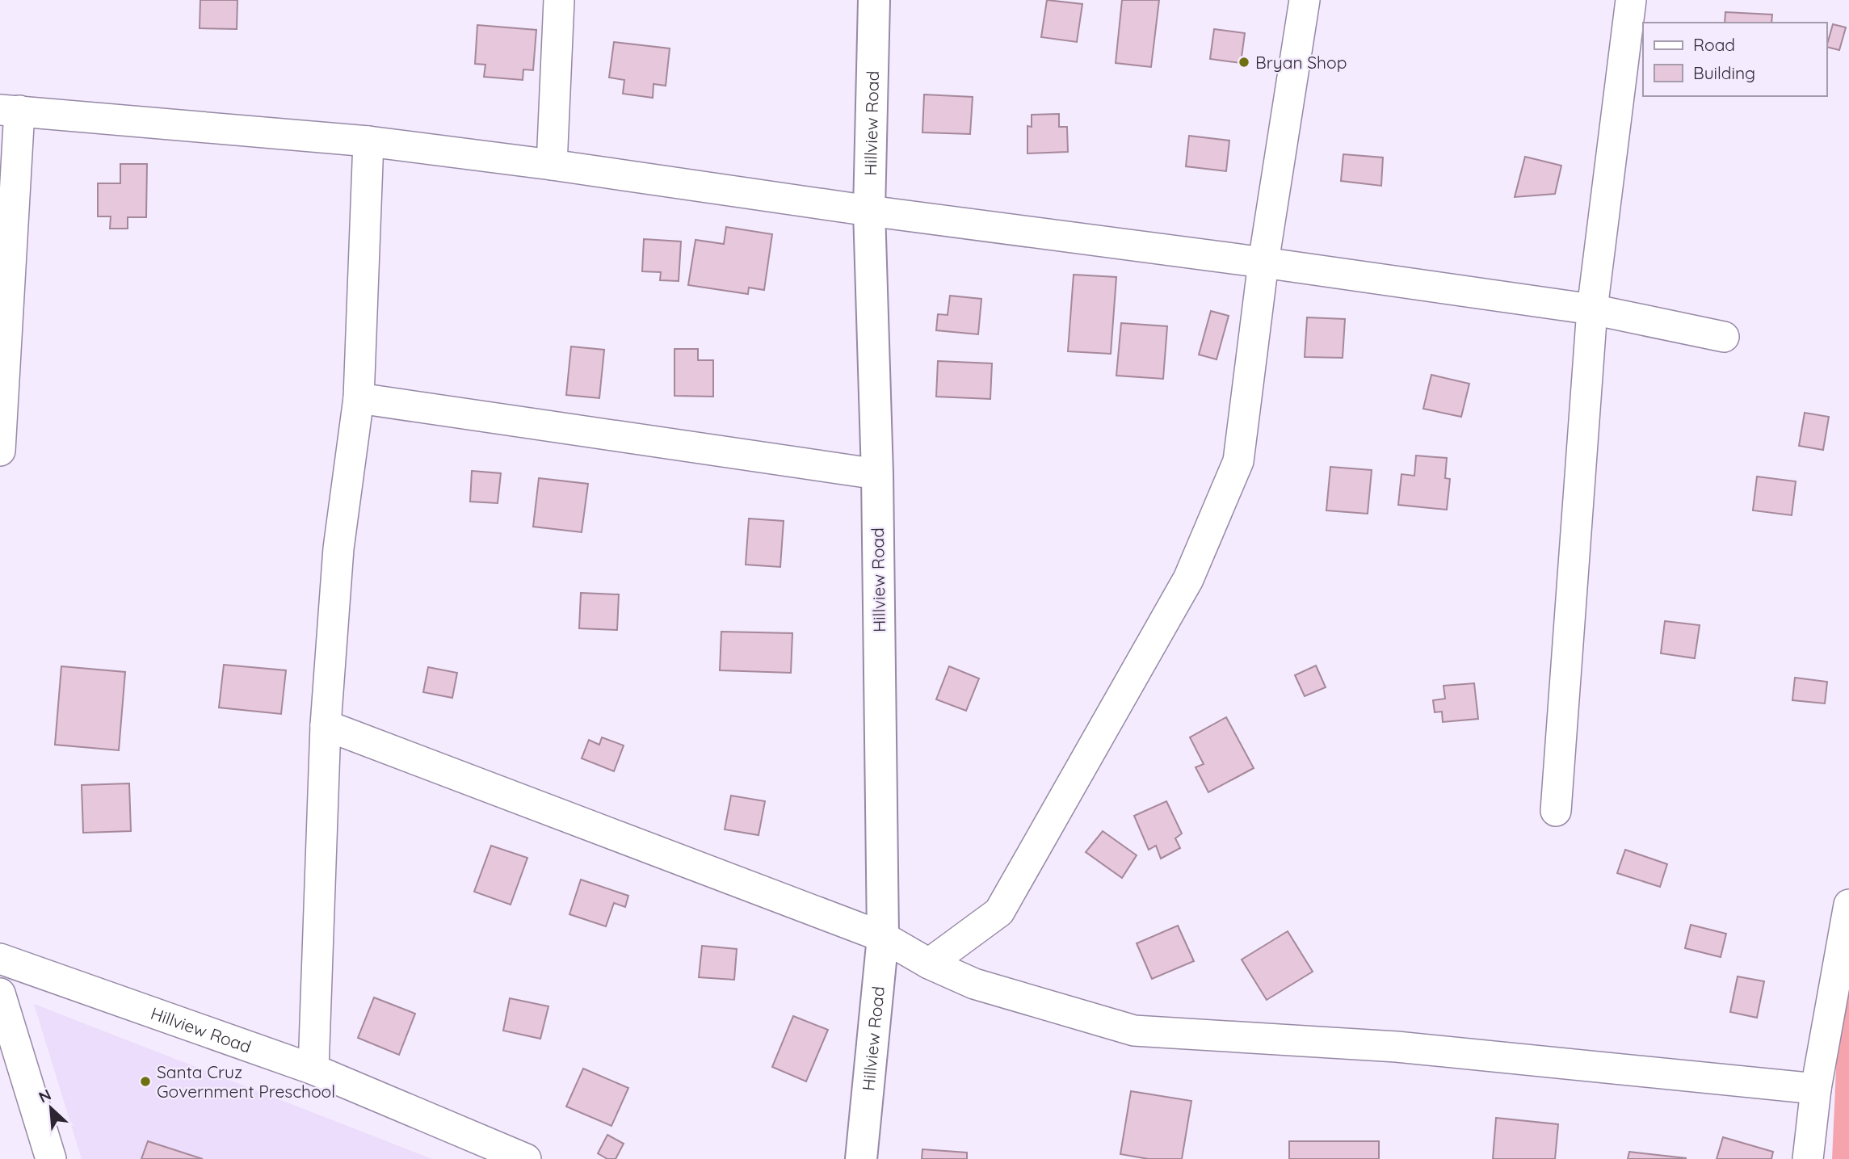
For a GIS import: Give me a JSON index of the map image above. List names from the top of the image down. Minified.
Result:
{"streets":{"street":["Hillview Road"]},"places":["Bryan Shop","Santa Cruz Government Preschool"],"legend":["Road","Building"],"north":"top left"}
